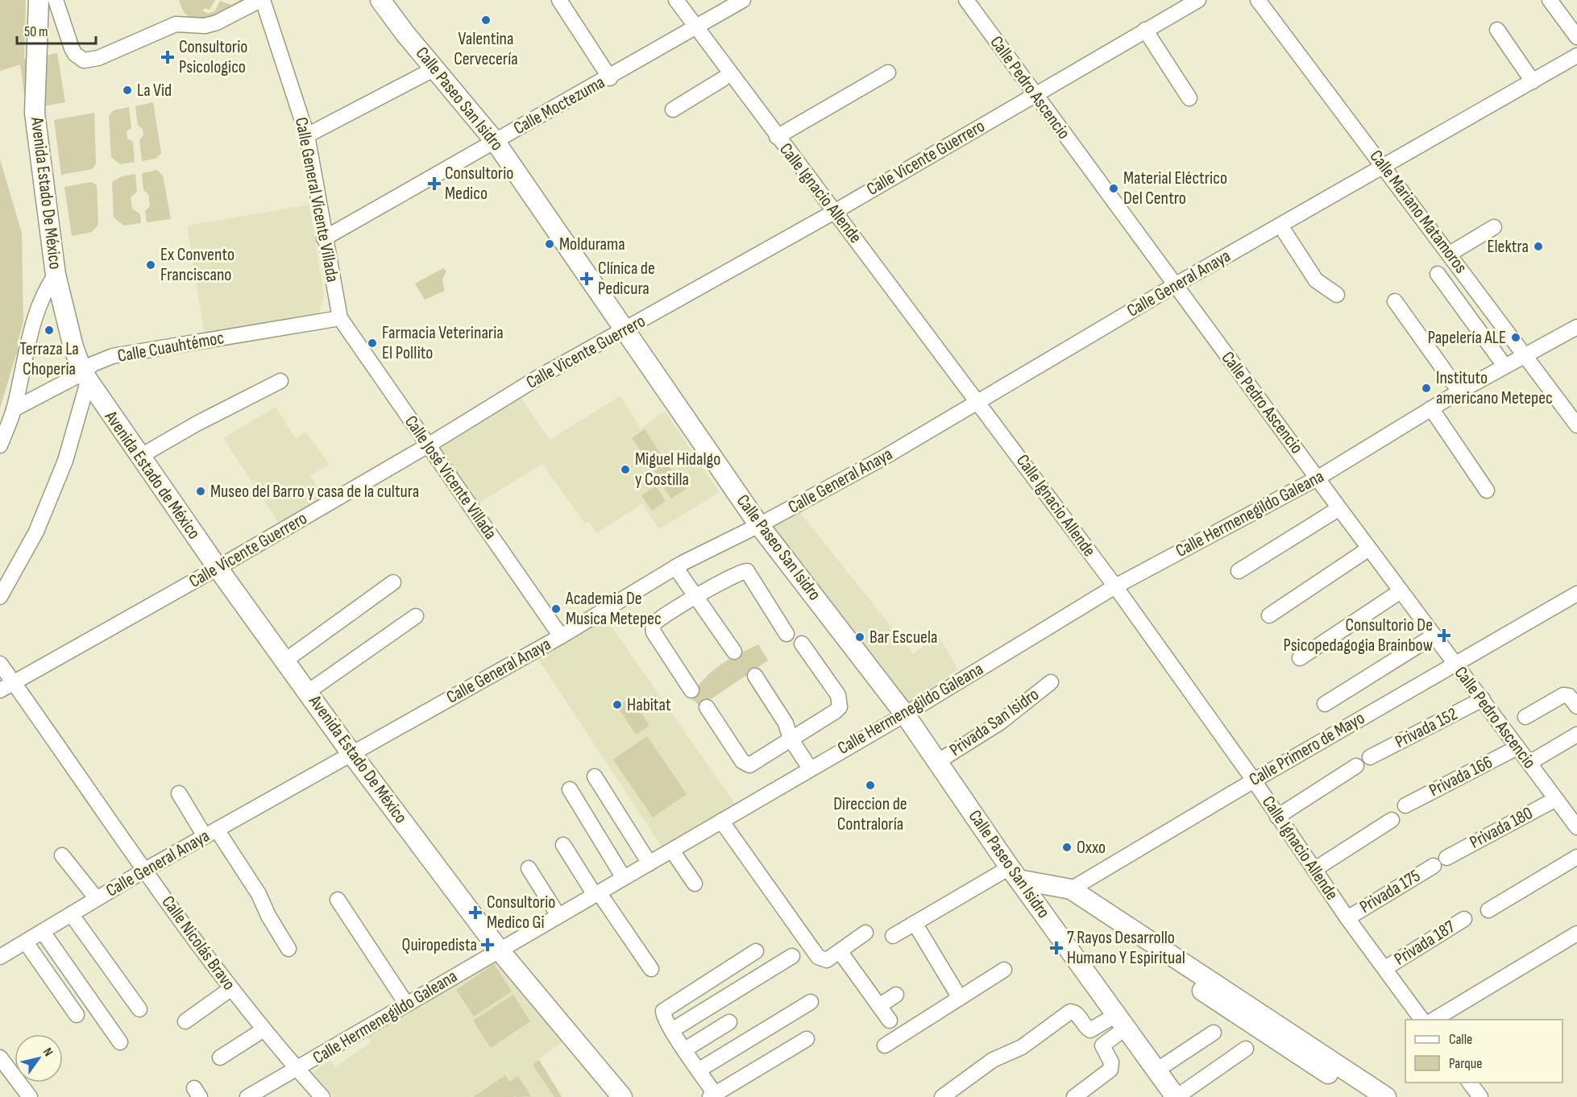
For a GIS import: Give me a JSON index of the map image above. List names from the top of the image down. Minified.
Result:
{"streets":{"main road":["Calle Paseo San Isidro","Avenida Estado De México","Avenida Estado de México","Calle Primero de Mayo"],"street":["Calle Pedro Ascencio","Calle Moctezuma","Calle Vicente Guerrero","Calle Ignacio Allende","Calle General Vicente Villada","Calle Mariano Matamoros","Calle General Anaya","Calle Cuauhtémoc","Calle José Vicente Villada","Calle Hermenegildo Galeana","Privada San Isidro","Privada 152","Privada 166","Privada 180","Privada 175","Calle Nicolás Bravo","Privada 187"]},"crossings":[["Calle Pedro Ascencio","Calle Vicente Guerrero"],["Calle Pedro Ascencio","Calle General Anaya"],["Calle Pedro Ascencio","Calle Hermenegildo Galeana"],["Calle Pedro Ascencio","Privada 152"],["Calle Pedro Ascencio","Calle Primero de Mayo"],["Calle Pedro Ascencio","Privada 166"],["Calle Pedro Ascencio","Privada 180"],["Calle Paseo San Isidro","Calle Moctezuma"],["Calle Paseo San Isidro","Calle Vicente Guerrero"],["Calle Paseo San Isidro","Calle General Anaya"],["Calle Paseo San Isidro","Calle Hermenegildo Galeana"],["Calle Paseo San Isidro","Privada San Isidro"],["Calle Paseo San Isidro","Calle Primero de Mayo"],["Calle Moctezuma","Calle Ignacio Allende"],["Calle Moctezuma","Calle General Vicente Villada"],["Calle Vicente Guerrero","Avenida Estado De México"],["Calle Vicente Guerrero","Calle Ignacio Allende"],["Calle Vicente Guerrero","Avenida Estado de México"],["Calle Vicente Guerrero","Calle José Vicente Villada"],["Calle Vicente Guerrero","Calle Nicolás Bravo"],["Avenida Estado De México","Calle General Anaya"],["Avenida Estado De México","Calle Cuauhtémoc"],["Avenida Estado De México","Avenida Estado de México"],["Avenida Estado De México","Calle Hermenegildo Galeana"],["Calle Ignacio Allende","Calle General Anaya"],["Calle Ignacio Allende","Calle Hermenegildo Galeana"],["Calle Ignacio Allende","Calle Primero de Mayo"],["Calle Ignacio Allende","Privada 175"],["Calle Ignacio Allende","Privada 187"],["Calle General Vicente Villada","Calle Cuauhtémoc"],["Calle General Vicente Villada","Calle José Vicente Villada"],["Calle Mariano Matamoros","Calle General Anaya"],["Calle Mariano Matamoros","Calle Hermenegildo Galeana"],["Calle General Anaya","Calle José Vicente Villada"],["Calle General Anaya","Calle Nicolás Bravo"],["Calle Cuauhtémoc","Avenida Estado de México"],["Calle Cuauhtémoc","Calle José Vicente Villada"],["Calle Hermenegildo Galeana","Calle Nicolás Bravo"]],"places":{"other":["Valentina Cervecería","La Vid","Material Eléctrico Del Centro","Moldurama","Elektra","Ex Convento Franciscano","Terraza La Choperia","Papelería ALE","Farmacia Veterinaria El Pollito","Instituto americano Metepec","Miguel Hidalgo y Costilla","Museo del Barro y casa de la cultura","Academia De Musica Metepec","Bar Escuela","Habitat","Direccion de Contraloría","Oxxo"],"health":["Consultorio Psicologico","Consultorio Medico","Clínica de Pedicura","Consultorio De Psicopedagogia Brainbow","Consultorio Medico Gi","Quiropedista","7 Rayos Desarrollo Humano Y Espiritual"]},"legend":["Calle","Parque"],"scale_bar":"50 m","north":"top right"}
